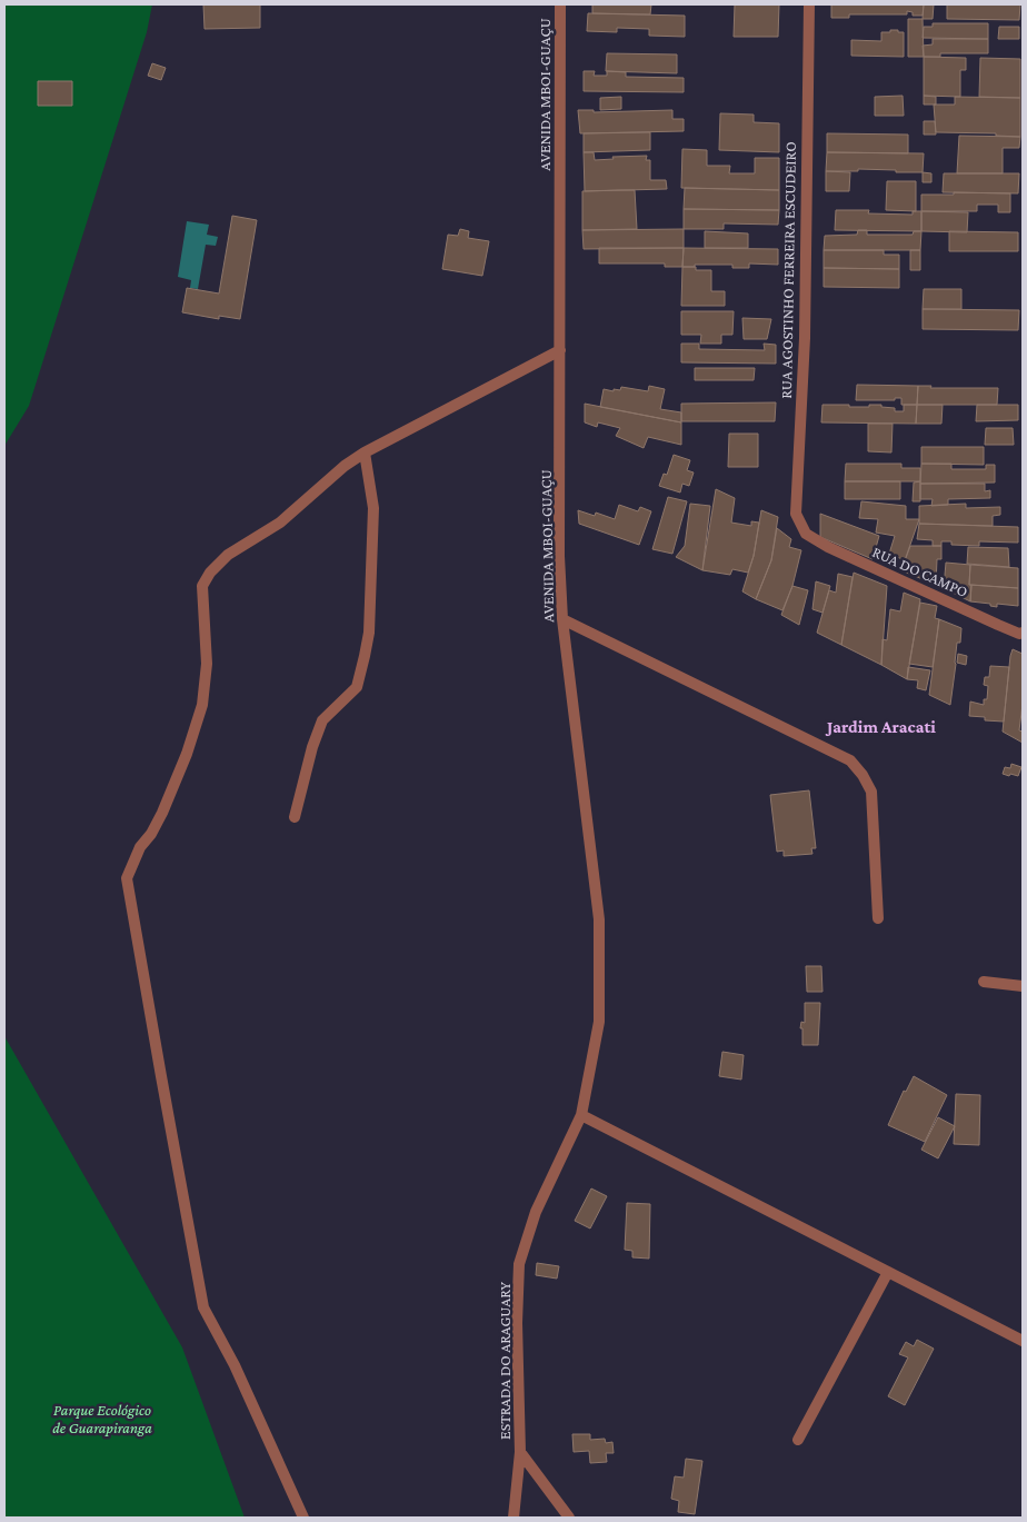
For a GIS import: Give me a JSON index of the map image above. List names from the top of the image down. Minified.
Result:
{"streets":{"street":["AVENIDA MBOI-GUAÇU","RUA AGOSTINHO FERREIRA ESCUDEIRO","RUA DO CAMPO","ESTRADA DO ARAGUARY"]},"crossings":[["AVENIDA MBOI-GUAÇU","ESTRADA DO ARAGUARY"],["RUA AGOSTINHO FERREIRA ESCUDEIRO","RUA DO CAMPO"]],"districts":["Jardim Aracati"],"parks":["Parque Ecológico de Guarapiranga"]}
